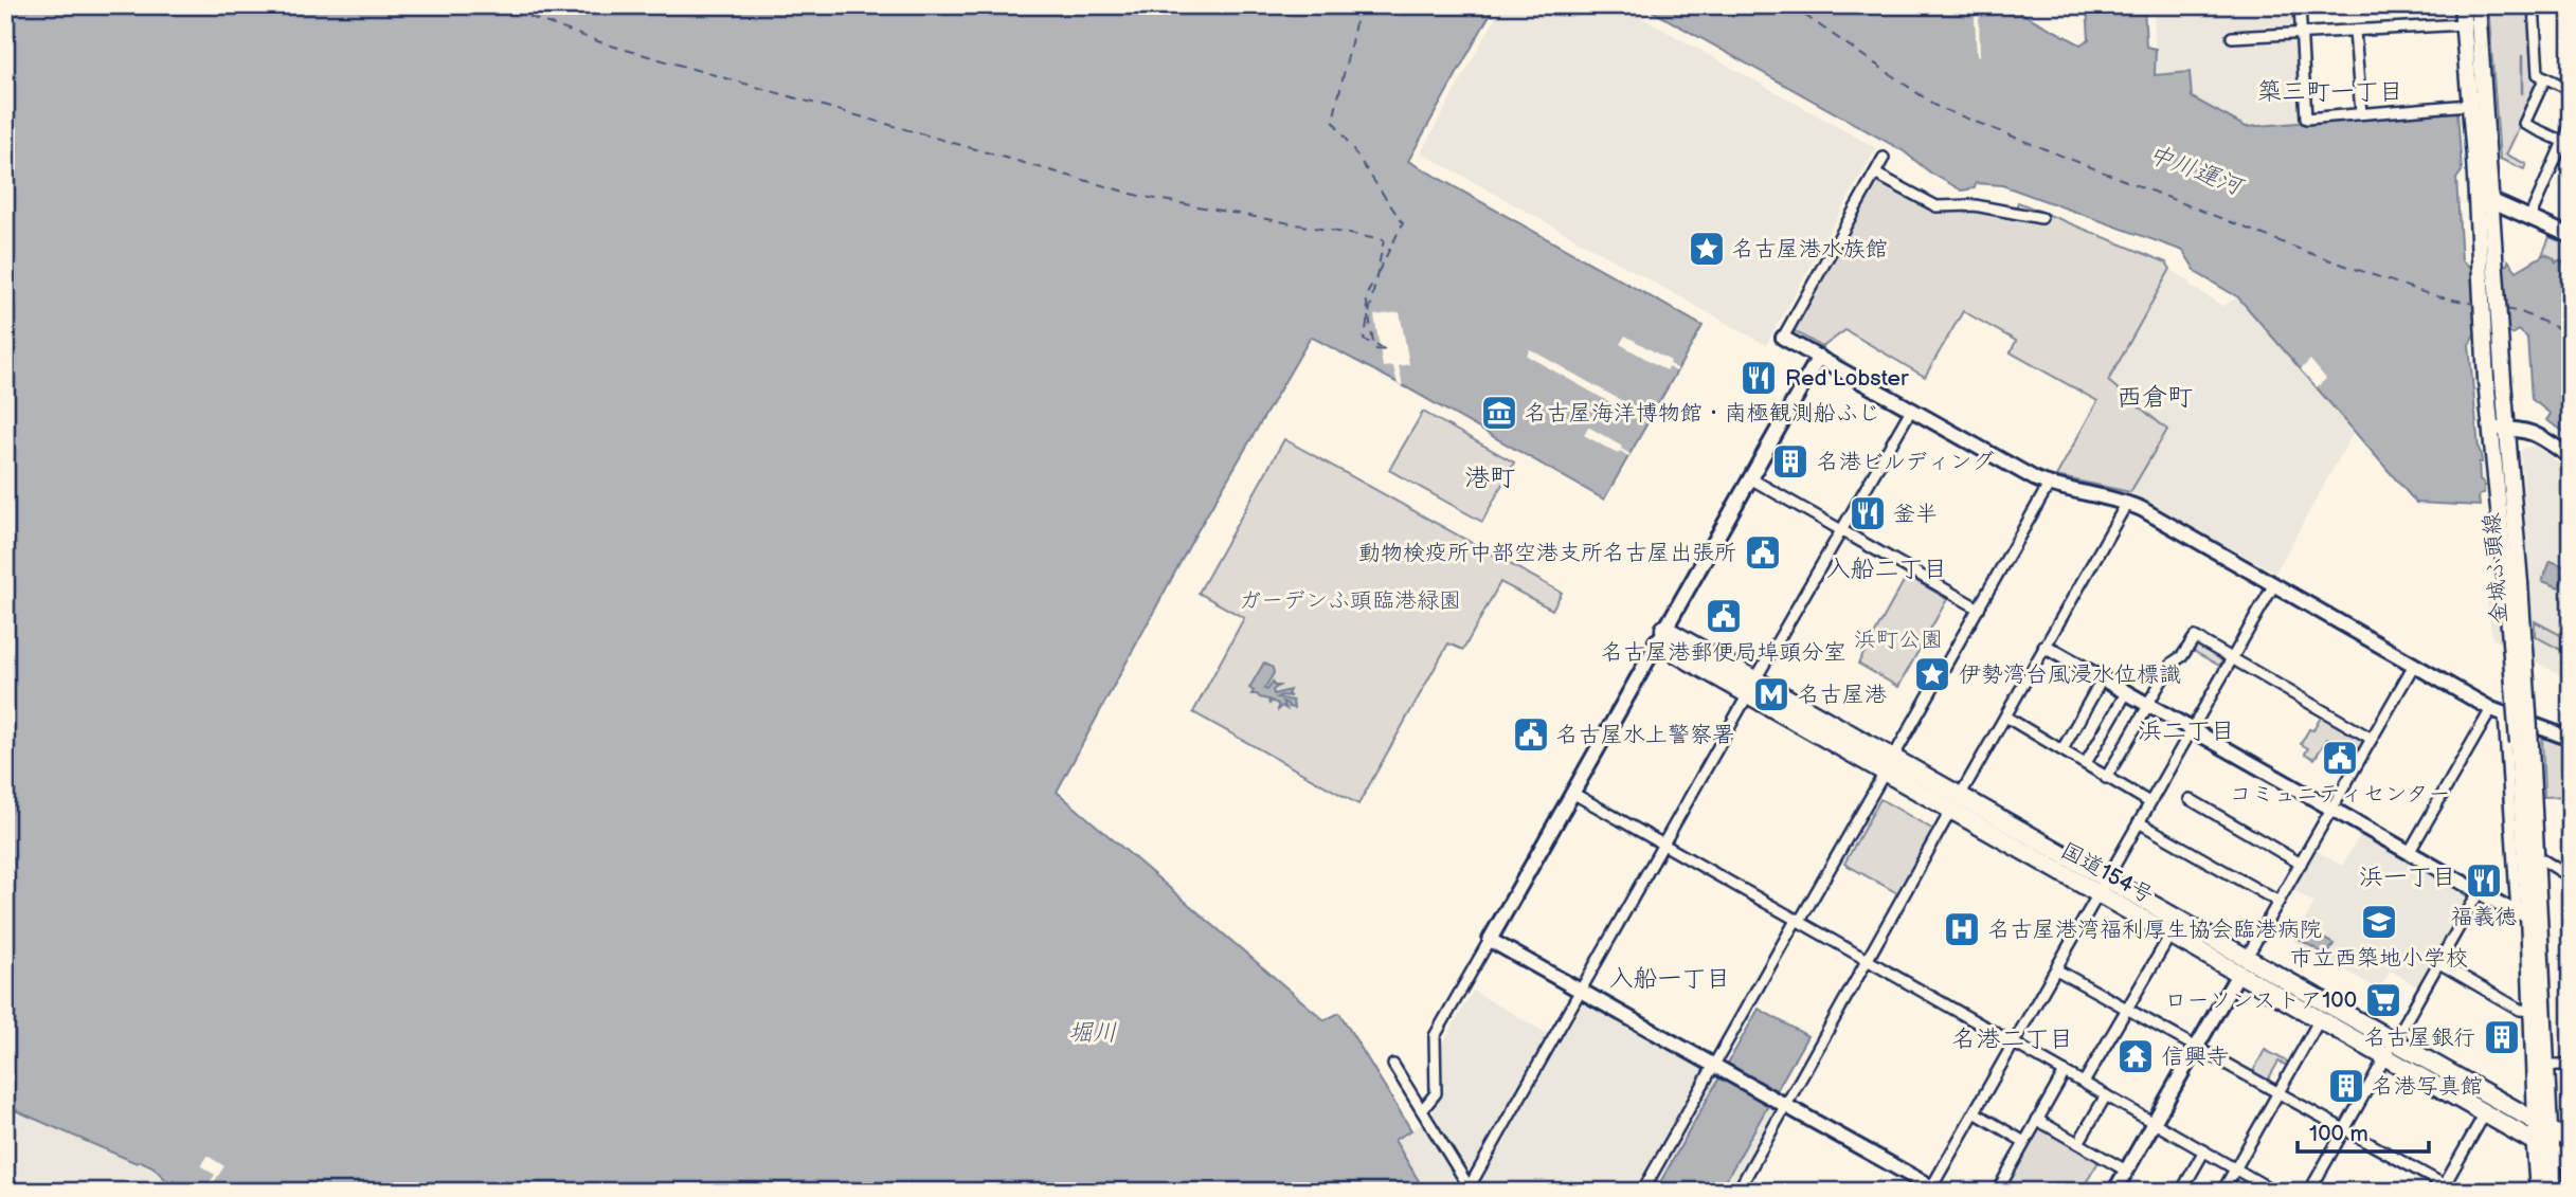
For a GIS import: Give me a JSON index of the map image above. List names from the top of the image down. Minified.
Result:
{"streets":{"highway":["国道154号"],"main road":["金城ふ頭線"]},"crossings":[["金城ふ頭線","国道154号"]],"districts":["築三町一丁目","西倉町","港町","入船二丁目","浜二丁目","浜一丁目","入船一丁目","名港二丁目"],"water":["中川運河","堀川"],"parks":["ガーデンふ頭臨港緑園","浜町公園"],"places":{"place":["名古屋港水族館","伊勢湾台風浸水位標識"],"restaurant":["Red Lobster","釜半","福義徳"],"museum":["名古屋海洋博物館・南極観測船ふじ"],"building":["名港ビルディング","名古屋銀行","名港写真館"],"public building":["動物検疫所中部空港支所名古屋出張所","名古屋港郵便局埠頭分室","名古屋水上警察署","コミュニティセンター"],"metro station":["名古屋港"],"school or university":["市立西築地小学校"],"hospital":["名古屋港湾福利厚生協会臨港病院"],"supermarket":["ローソンストア100"],"temple":["信興寺"]},"scale_bar":"100 m"}
